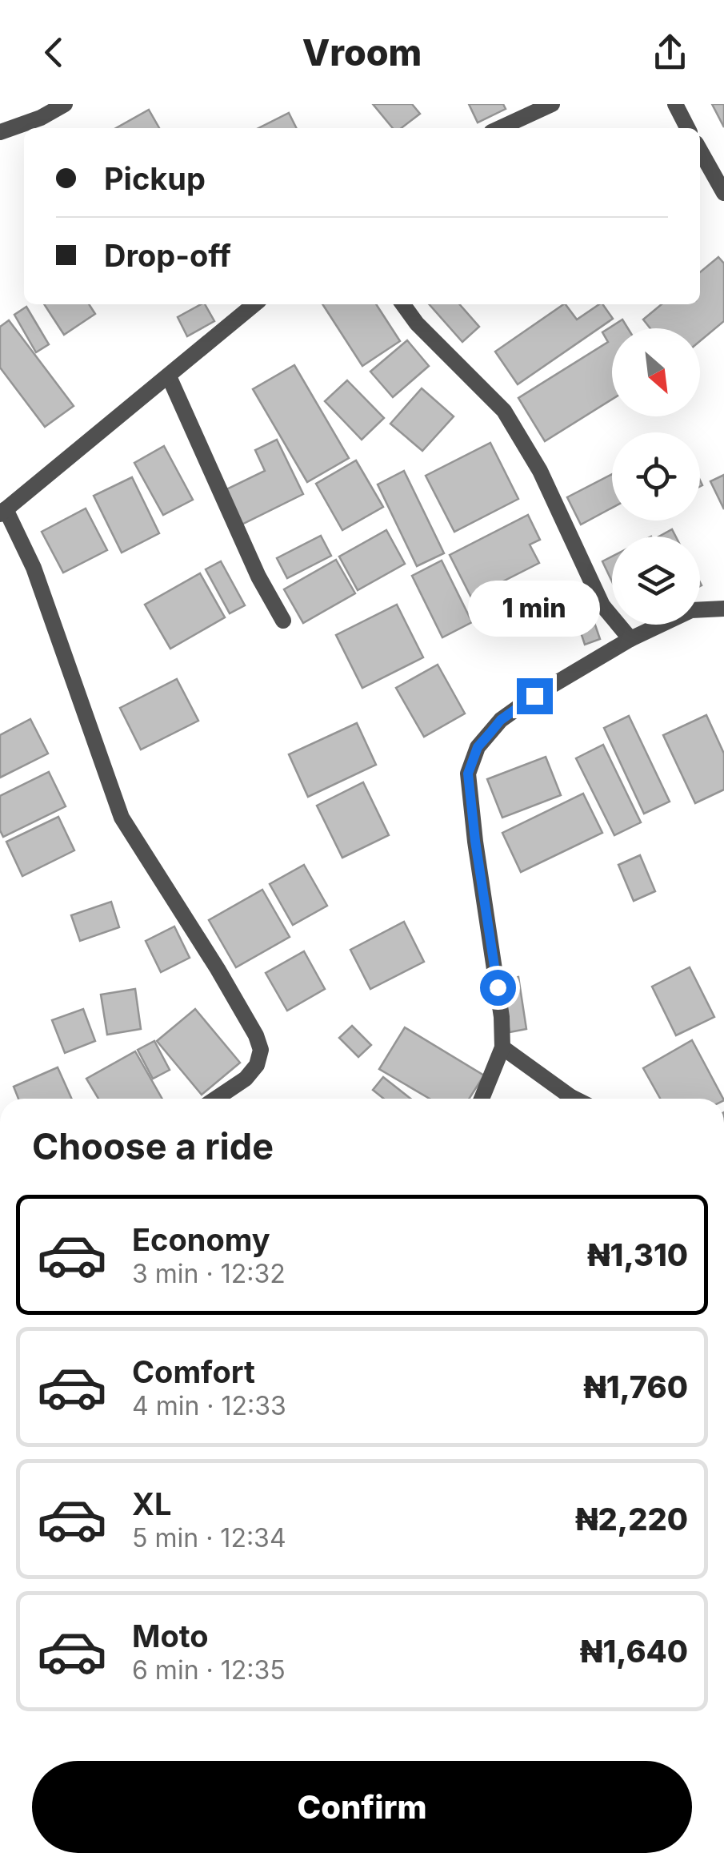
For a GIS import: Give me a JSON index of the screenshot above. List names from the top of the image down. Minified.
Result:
{"north":"bottom right","page":{"header":"Vroom","banner":["Pickup","Drop-off"],"bubble":"1 min","heading":"Choose a ride","list":[{"name":"Economy","note":"3 min · 12:32","value":"₦1,310"},{"name":"Comfort","note":"4 min · 12:33","value":"₦1,760"},{"name":"XL","note":"5 min · 12:34","value":"₦2,220"},{"name":"Moto","note":"6 min · 12:35","value":"₦1,640"}],"buttons":"Confirm"}}
